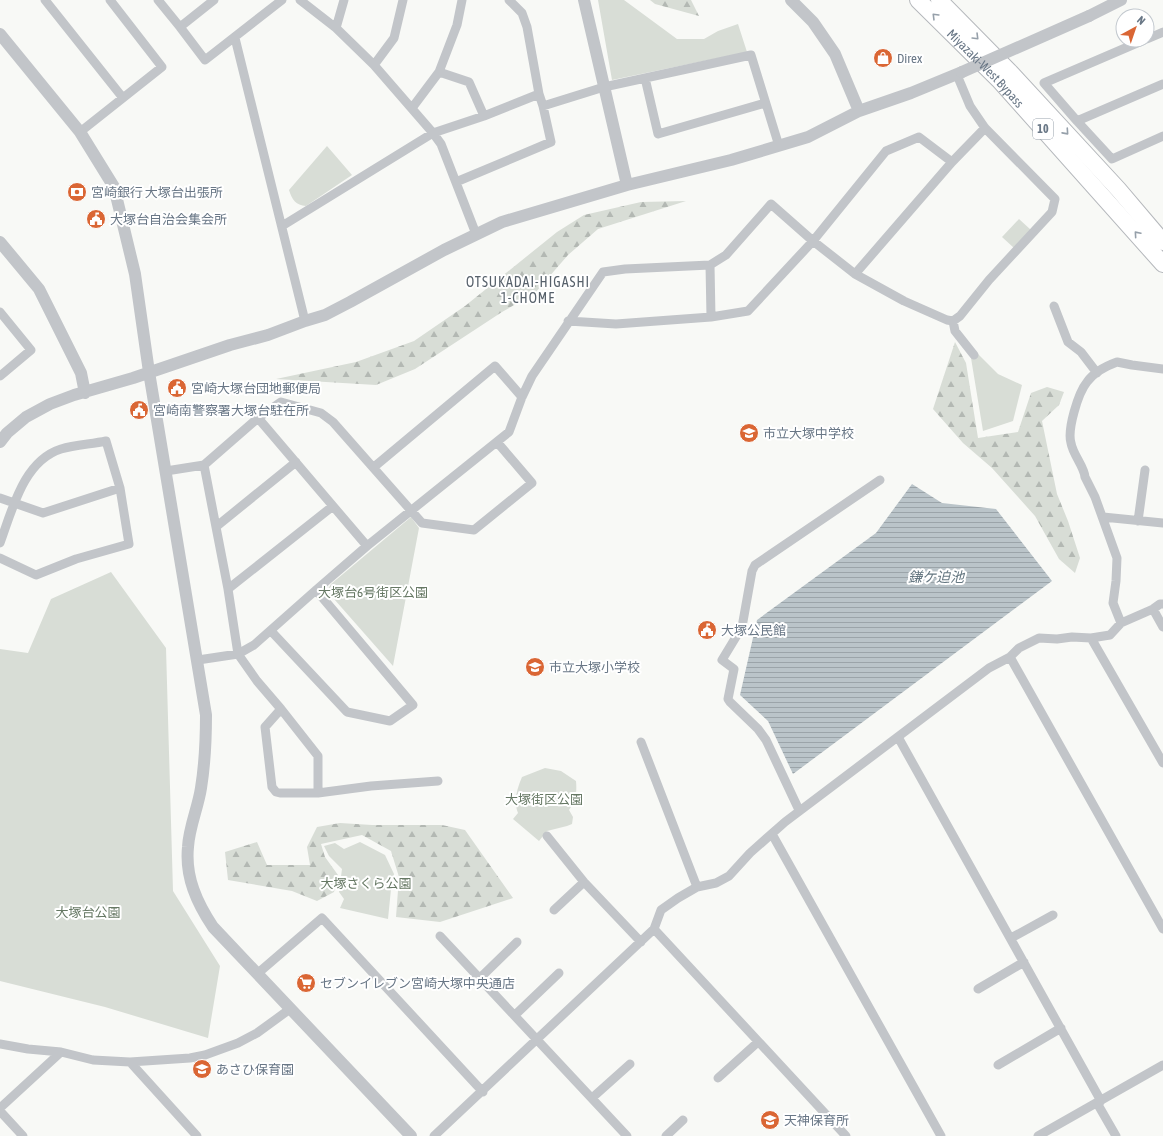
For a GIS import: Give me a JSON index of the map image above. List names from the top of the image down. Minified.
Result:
{"streets":{"highway":["Miyazaki-West Bypass","10"]},"districts":["OTSUKADAI-HIGASHI 1-CHOME"],"water":["鎌ケ迫池"],"parks":["大塚台6号街区公園","大塚街区公園","大塚さくら公園","大塚台公園"],"places":{"shop":["Direx"],"bank":["宮崎銀行 大塚台出張所"],"public building":["大塚台自治会集会所","宮崎大塚台団地郵便局","宮崎南警察署大塚台駐在所","大塚公民館"],"school or university":["市立大塚中学校","市立大塚小学校","あさひ保育園","天神保育所"],"supermarket":["セブンイレブン宮崎大塚中央通店"]},"north":"top right"}
